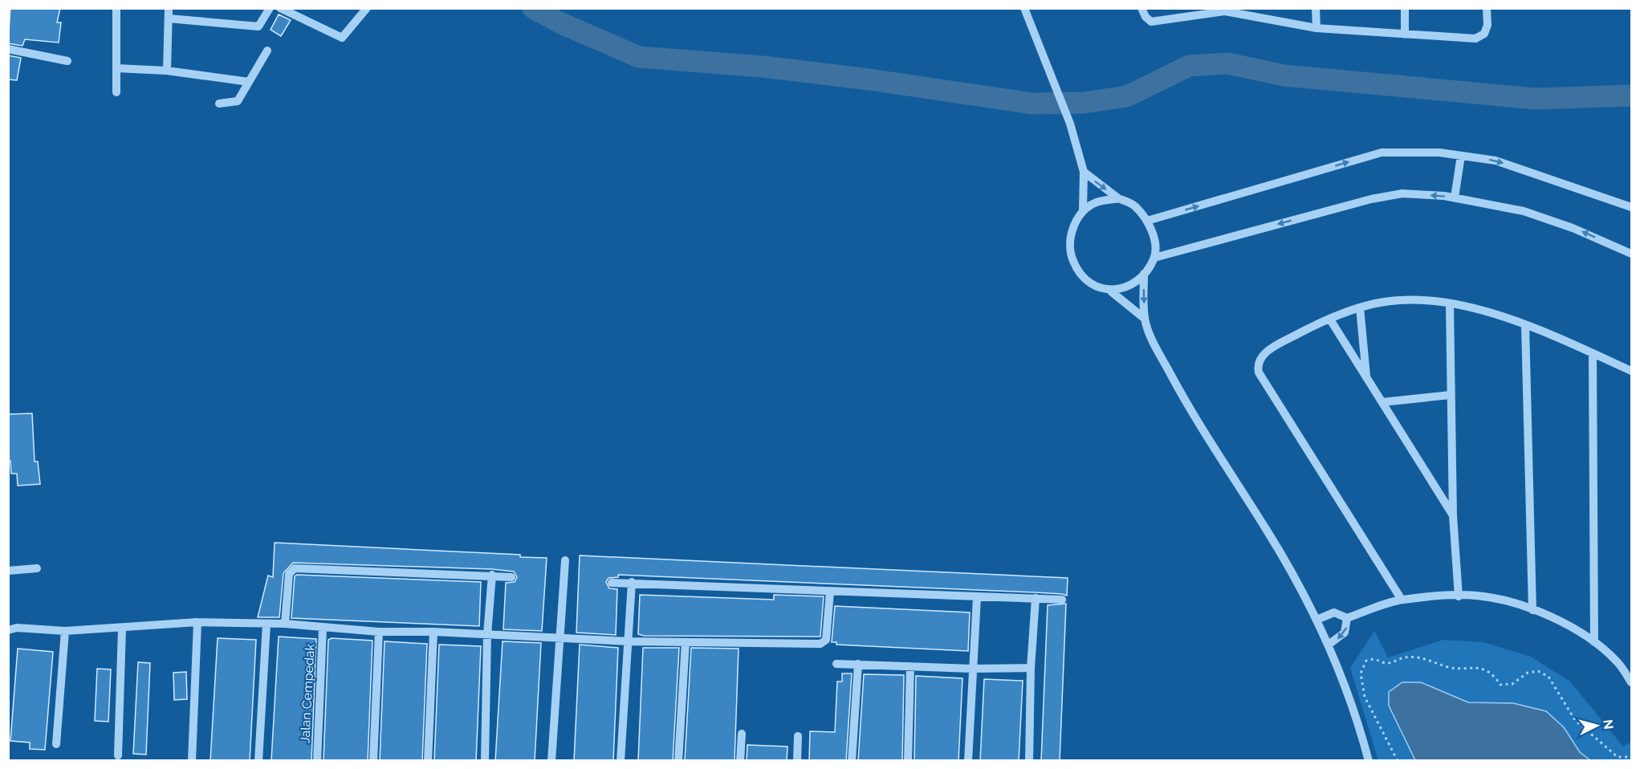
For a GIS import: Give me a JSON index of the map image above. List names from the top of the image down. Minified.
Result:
{"streets":{"street":["Jalan Cempedak"]},"north":"right"}
